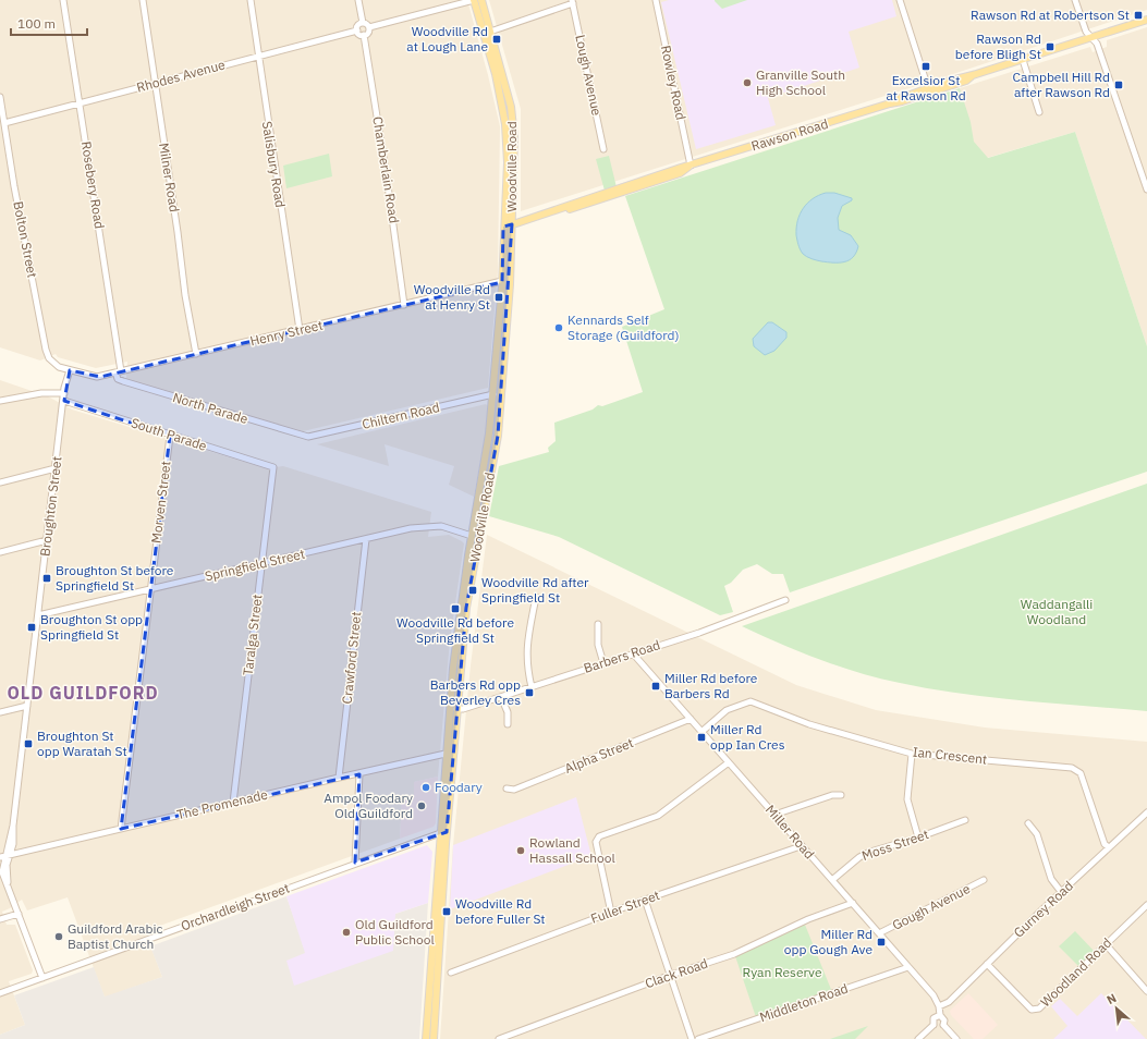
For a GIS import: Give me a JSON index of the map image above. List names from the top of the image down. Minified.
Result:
{"streets":{"main road":["Rawson Road","Woodville Road"],"street":["Lough Avenue","Rhodes Avenue","Rowley Road","Salisbury Road","Chamberlain Road","Milner Road","Rosebery Road","Bolton Street","Henry Street","North Parade","Chiltern Road","South Parade","Morven Street","Broughton Street","Springfield Street","Taralga Street","Barbers Road","Crawford Street","Alpha Street","Ian Crescent","The Promenade","Miller Road","Moss Street","Orchardleigh Street","Fuller Street","Gough Avenue","Gurney Road","Woodland Road","Clack Road","Middleton Road"]},"crossings":[["Rhodes Avenue","Salisbury Road"],["Rhodes Avenue","Chamberlain Road"],["Rhodes Avenue","Milner Road"],["Rhodes Avenue","Rosebery Road"],["Rhodes Avenue","Bolton Street"],["Rowley Road","Rawson Road"],["Rawson Road","Woodville Road"],["Salisbury Road","Henry Street"],["Woodville Road","Henry Street"],["Woodville Road","Chiltern Road"],["Woodville Road","Springfield Street"],["Woodville Road","Barbers Road"],["Woodville Road","The Promenade"],["Woodville Road","Orchardleigh Street"],["Chamberlain Road","Henry Street"],["Milner Road","Henry Street"],["Rosebery Road","Henry Street"],["Rosebery Road","North Parade"],["Bolton Street","Henry Street"],["Bolton Street","Broughton Street"],["Henry Street","North Parade"],["Henry Street","Broughton Street"],["North Parade","Chiltern Road"],["South Parade","Morven Street"],["South Parade","Broughton Street"],["South Parade","Taralga Street"],["Morven Street","Springfield Street"],["Morven Street","The Promenade"],["Broughton Street","Springfield Street"],["Broughton Street","The Promenade"],["Broughton Street","Orchardleigh Street"],["Springfield Street","Taralga Street"],["Springfield Street","Crawford Street"],["Taralga Street","The Promenade"],["Barbers Road","Miller Road"],["Crawford Street","The Promenade"],["Alpha Street","Miller Road"],["Ian Crescent","Miller Road"],["Ian Crescent","Gurney Road"],["Miller Road","Moss Street"],["Miller Road","Fuller Street"],["Miller Road","Gough Avenue"],["Miller Road","Gurney Road"],["Miller Road","Clack Road"],["Miller Road","Middleton Road"],["Gurney Road","Woodland Road"]],"districts":["OLD GUILDFORD"],"parks":["Waddangalli Woodland","Ryan Reserve"],"places":{"transit":["Rawson Rd at Robertson St","Woodville Rd at Lough Lane","Rawson Rd before Bligh St","Excelsior St at Rawson Rd","Campbell Hill Rd after Rawson Rd","Woodville Rd at Henry St","Broughton St before Springfield St","Woodville Rd after Springfield St","Woodville Rd before Springfield St","Broughton St opp Springfield St","Miller Rd before Barbers Rd","Barbers Rd opp Beverley Cres","Miller Rd opp Ian Cres","Broughton St opp Waratah St","Woodville Rd before Fuller St","Miller Rd opp Gough Ave"],"other":["Granville South High School","Kennards Self Storage (Guildford)","Foodary","Ampol Foodary Old Guildford","Rowland Hassall School","Old Guildford Public School","Guildford Arabic Baptist Church"]},"scale_bar":"100 m","north":"top left"}
